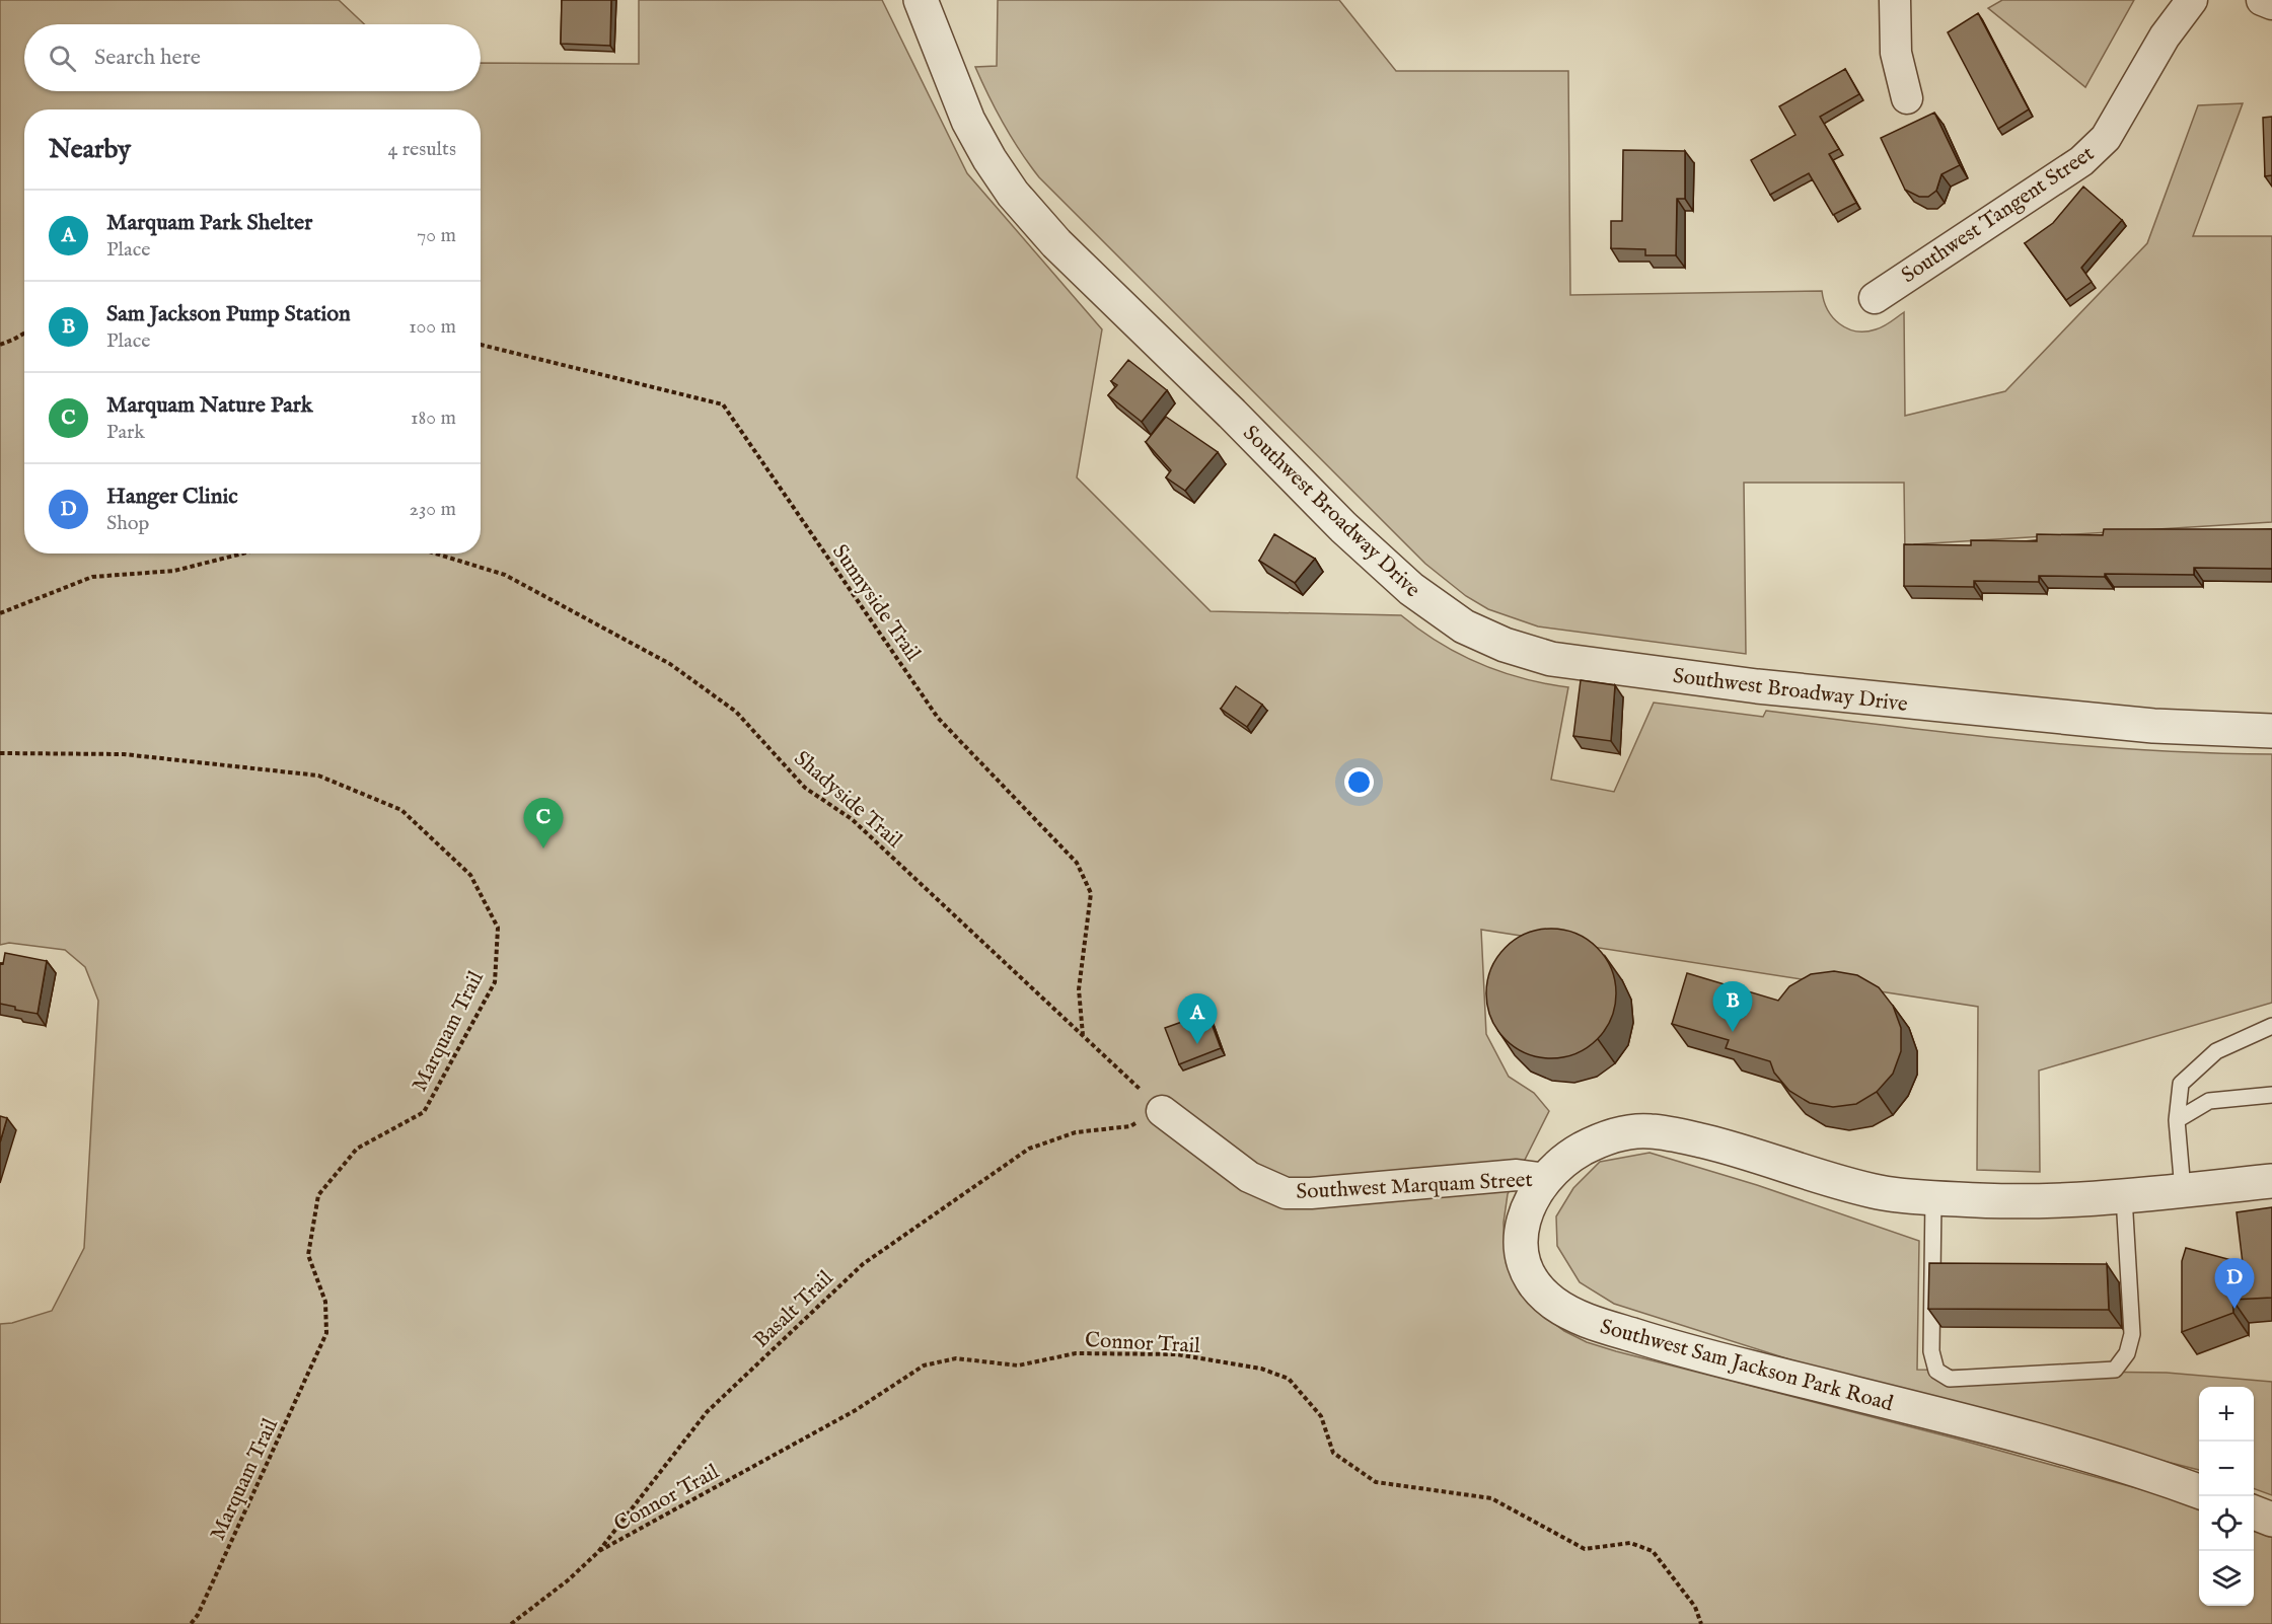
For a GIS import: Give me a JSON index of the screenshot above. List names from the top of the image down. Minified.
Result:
{"streets":{"street":["Southwest Tangent Street","Southwest Broadway Drive","Southwest Marquam Street","Southwest Sam Jackson Park Road"],"path":["Sunnyside Trail","Shadyside Trail","Marquam Trail","Basalt Trail","Connor Trail"]},"crossings":[["Sunnyside Trail","Shadyside Trail"],["Shadyside Trail","Southwest Marquam Street"],["Shadyside Trail","Basalt Trail"],["Southwest Marquam Street","Basalt Trail"],["Southwest Marquam Street","Southwest Sam Jackson Park Road"],["Basalt Trail","Connor Trail"]],"page":{"search":"Search here","heading":["Nearby","4 results"],"list":[{"mark":"A","name":"Marquam Park Shelter","note":"Place","value":"70 m"},{"mark":"B","name":"Sam Jackson Pump Station","note":"Place","value":"100 m"},{"mark":"C","name":"Marquam Nature Park","note":"Park","value":"180 m"},{"mark":"D","name":"Hanger Clinic","note":"Shop","value":"230 m"}],"pins":["C","B","A","D"],"map_buttons":["+","−"]}}
